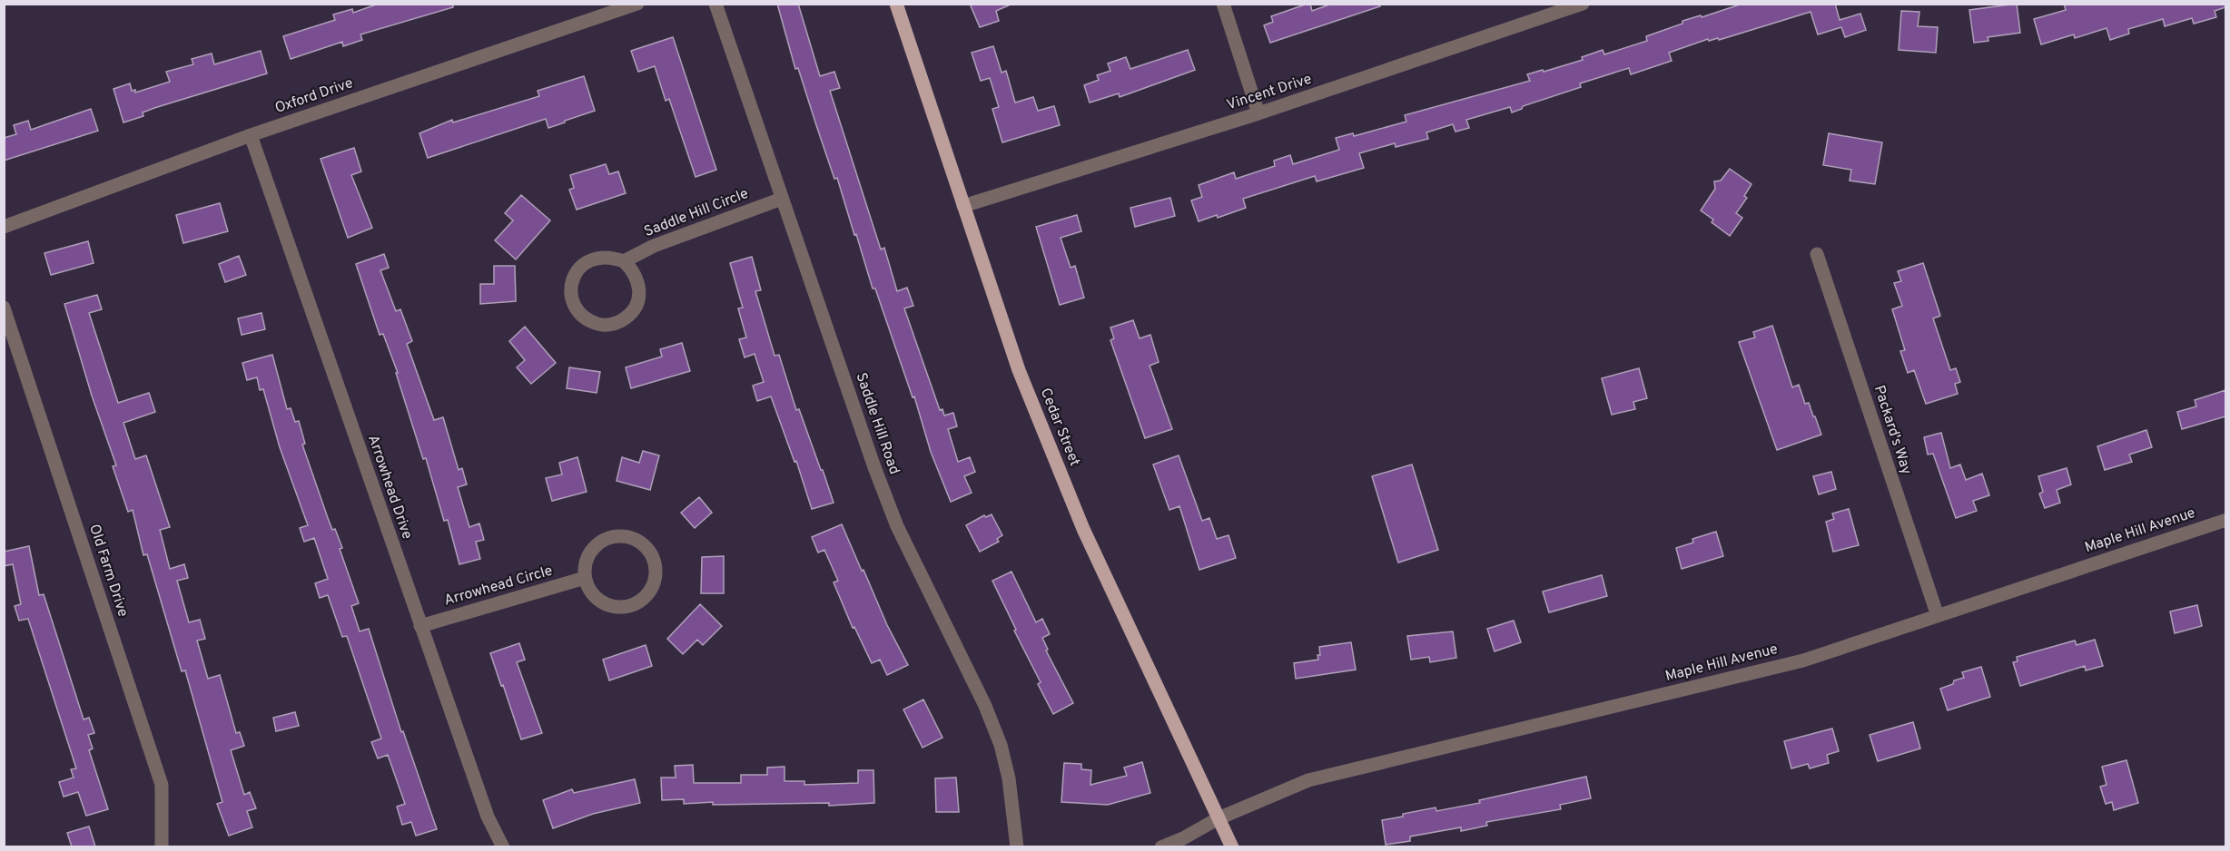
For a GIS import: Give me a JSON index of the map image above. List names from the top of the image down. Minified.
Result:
{"streets":{"main road":["Cedar Street"],"street":["Vincent Drive","Oxford Drive","Saddle Hill Circle","Saddle Hill Road","Packard's Way","Arrowhead Drive","Maple Hill Avenue","Old Farm Drive","Arrowhead Circle"]},"crossings":[["Vincent Drive","Cedar Street"],["Oxford Drive","Arrowhead Drive"],["Saddle Hill Circle","Saddle Hill Road"],["Cedar Street","Maple Hill Avenue"],["Packard's Way","Maple Hill Avenue"],["Arrowhead Drive","Arrowhead Circle"]]}
